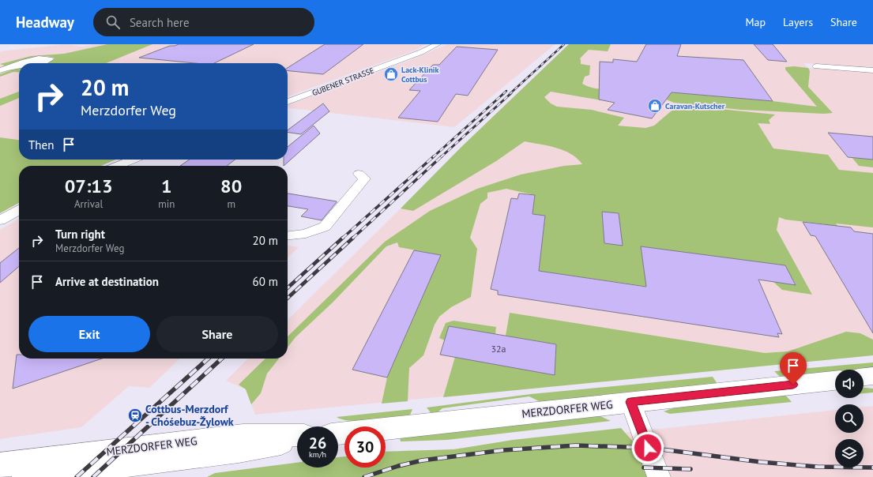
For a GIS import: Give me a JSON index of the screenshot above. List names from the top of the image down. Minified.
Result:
{"streets":{"street":["GUBENER STRASSE","MERZDORFER WEG"]},"places":{"shop":["Lack-Klinik Cottbus","Caravan-Kutscher"],"station":["Cottbus-Merzdorf - Chóśebuz-Žylowk"]},"house_numbers":["32a"],"page":{"header":"Headway","search":"Search here","nav":["Map","Layers","Share"],"turn":["20 m","Merzdorfer Weg"],"then":"Then","eta":["07:13","Arrival","1","min","80","m"],"list":[{"name":"Turn right","note":"Merzdorfer Weg","value":"20 m"},{"name":"Arrive at destination","value":"60 m"}],"buttons":["Exit","Share"],"speed":"26 km/h","limit":"30"}}
